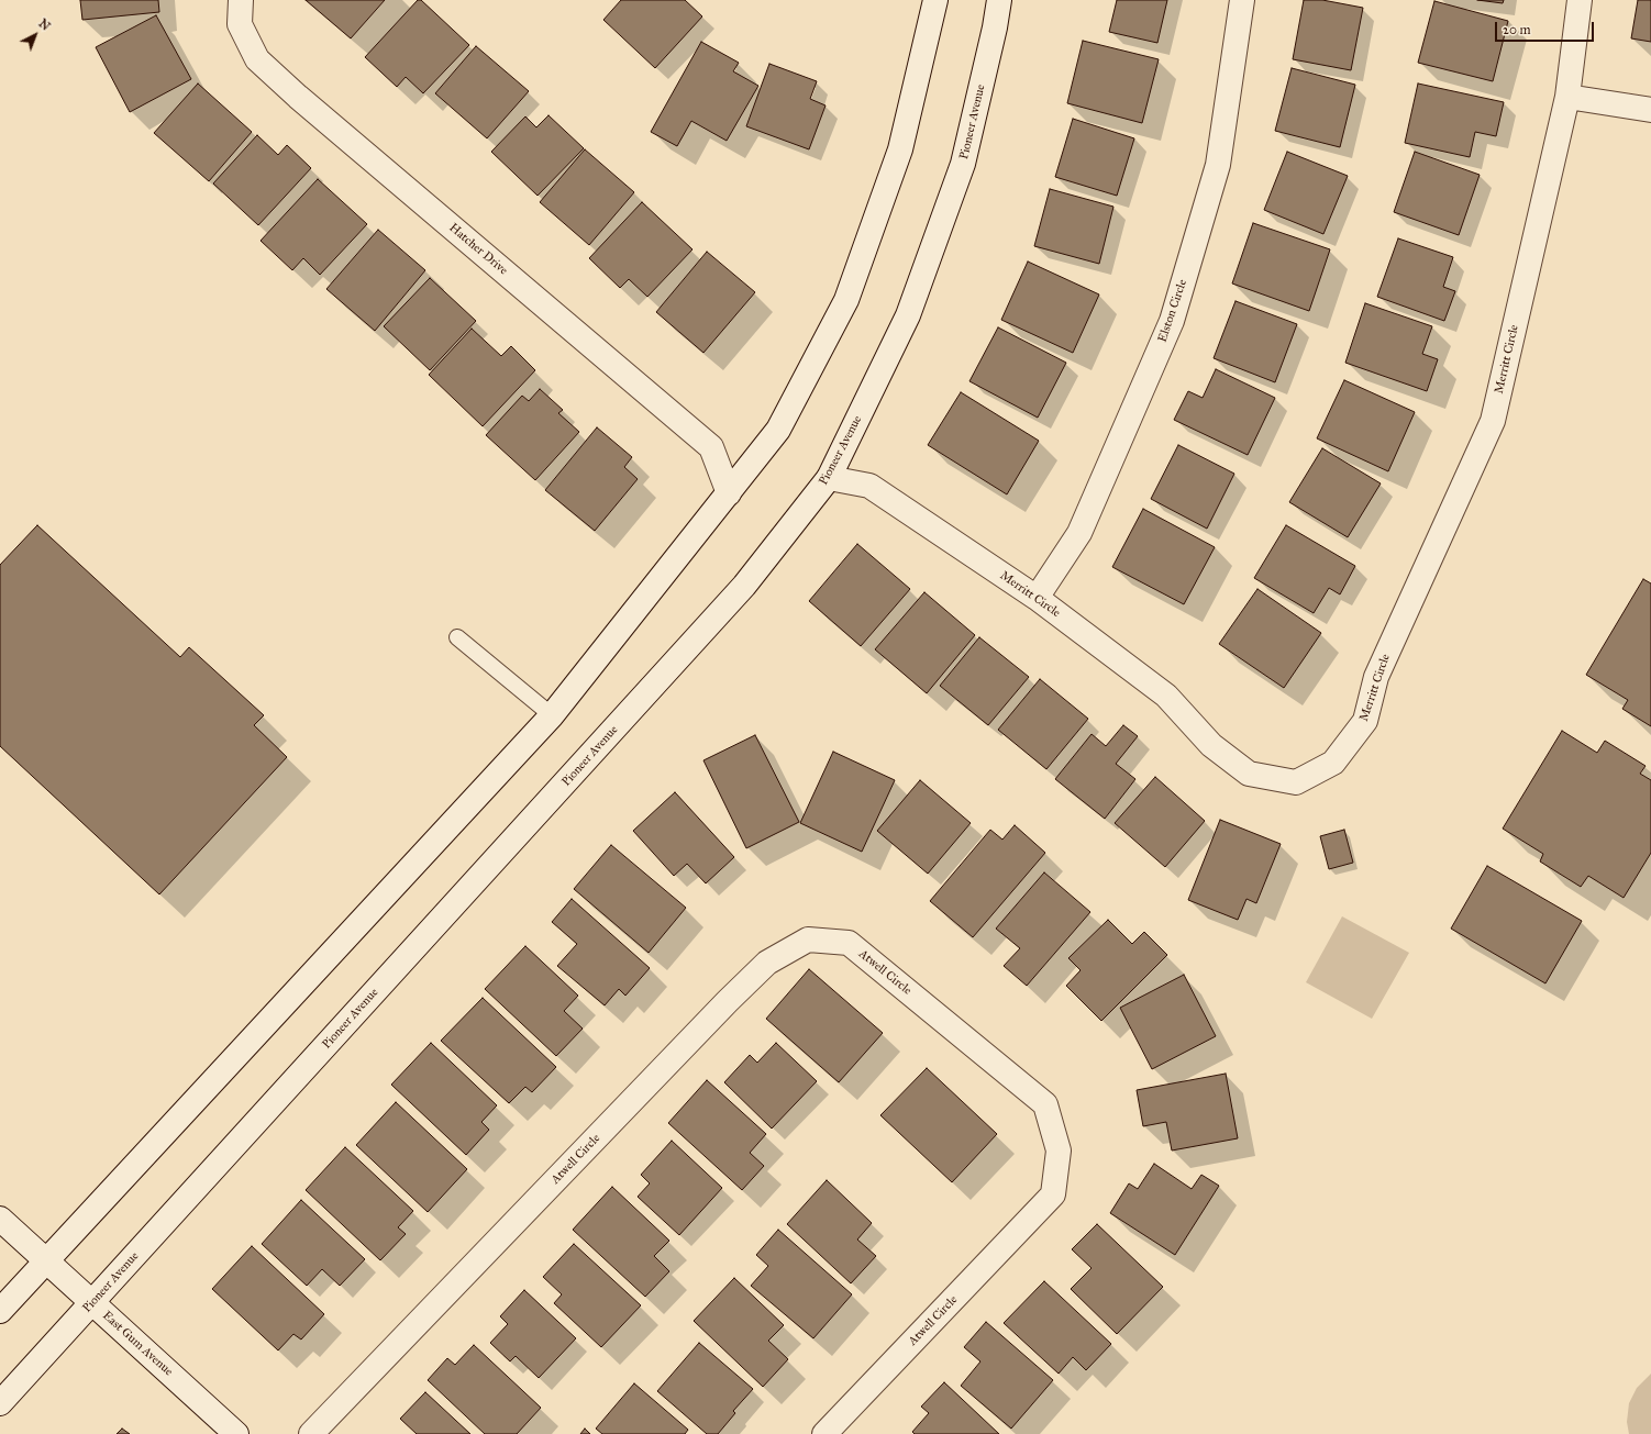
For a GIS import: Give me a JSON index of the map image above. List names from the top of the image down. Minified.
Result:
{"streets":{"street":["Pioneer Avenue","Hatcher Drive","Elston Circle","Merritt Circle","Atwell Circle","East Gum Avenue"]},"crossings":[["Pioneer Avenue","Merritt Circle"],["Pioneer Avenue","East Gum Avenue"],["Elston Circle","Merritt Circle"]],"scale_bar":"20 m","north":"top right"}
